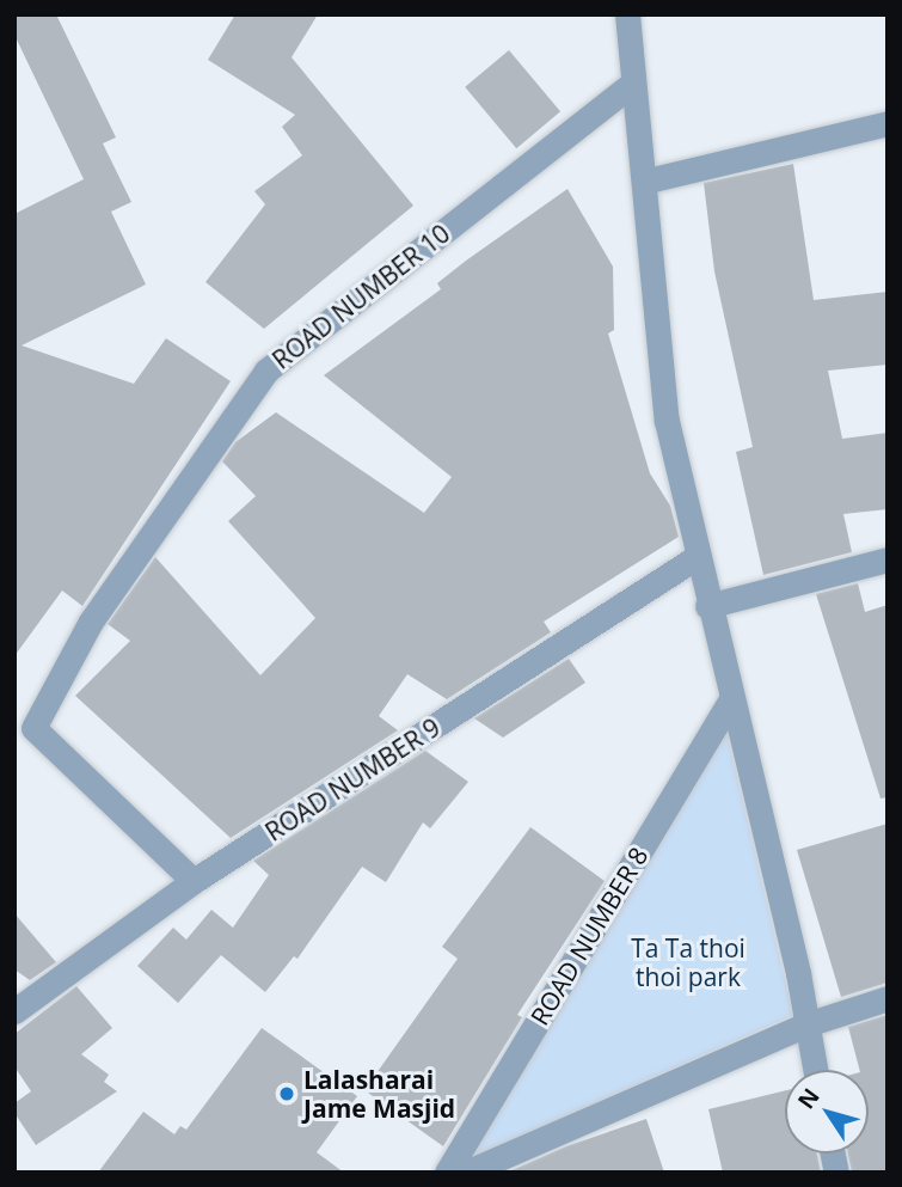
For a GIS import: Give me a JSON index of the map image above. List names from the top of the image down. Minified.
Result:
{"streets":{"street":["ROAD NUMBER 10","ROAD NUMBER 9","ROAD NUMBER 8"]},"crossings":[["ROAD NUMBER 10","ROAD NUMBER 9"]],"parks":["Ta Ta thoi thoi park"],"places":["Lalasharai Jame Masjid"],"north":"top left"}
